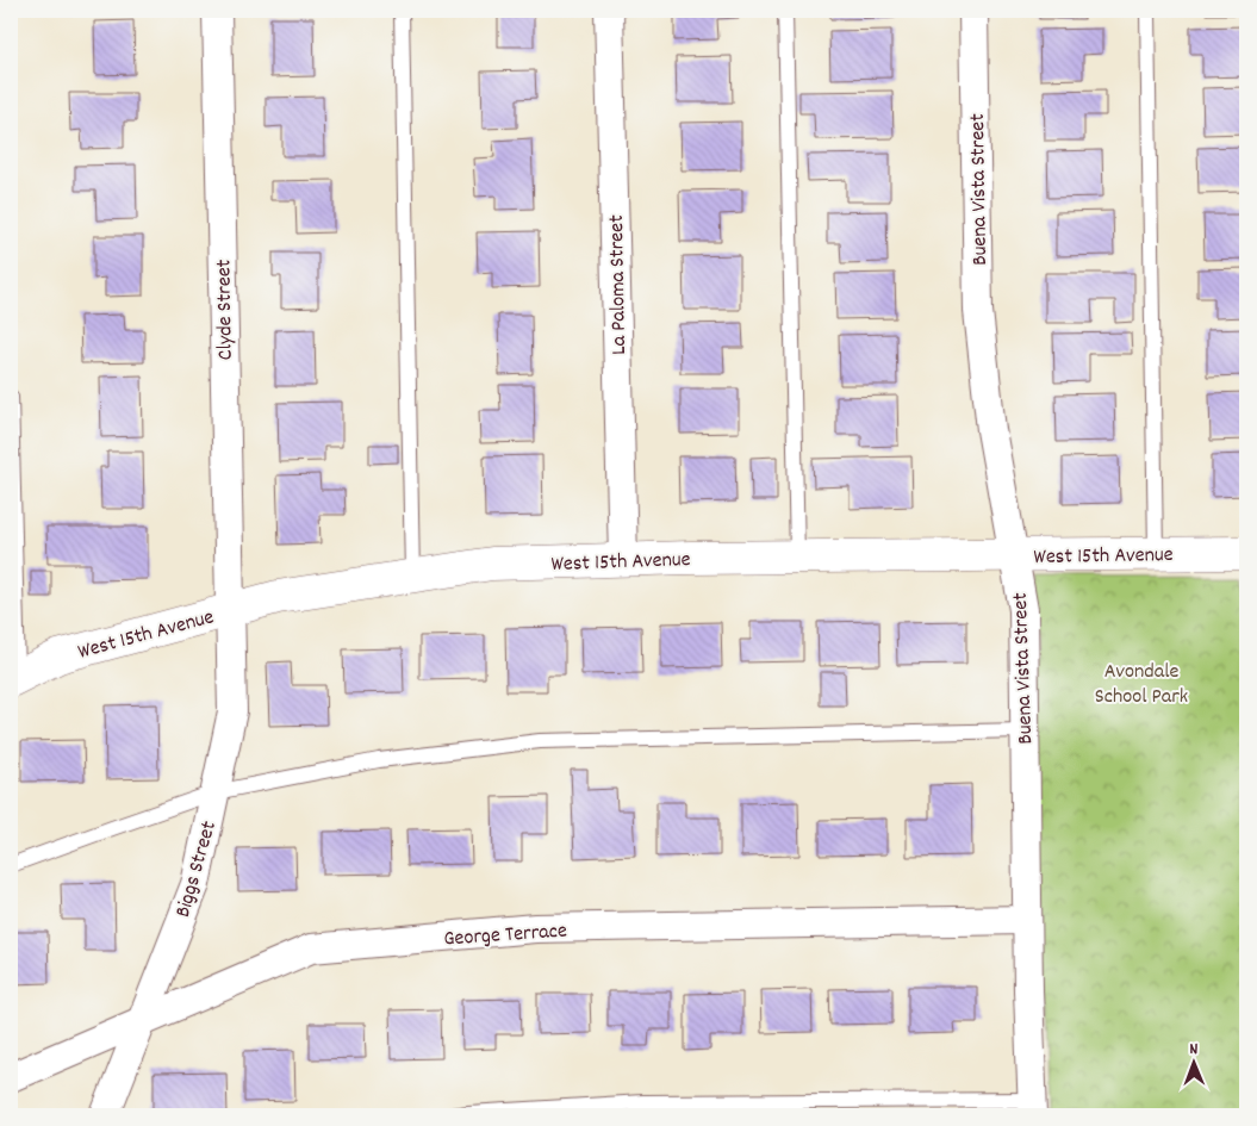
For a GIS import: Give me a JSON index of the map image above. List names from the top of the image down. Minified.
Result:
{"streets":{"street":["Buena Vista Street","La Paloma Street","Clyde Street","West 15th Avenue","Biggs Street","George Terrace"]},"crossings":[["Buena Vista Street","West 15th Avenue"],["Buena Vista Street","George Terrace"],["La Paloma Street","West 15th Avenue"],["Clyde Street","West 15th Avenue"],["Clyde Street","Biggs Street"],["West 15th Avenue","Biggs Street"],["Biggs Street","George Terrace"]],"parks":["Avondale School Park"],"north":"top"}
